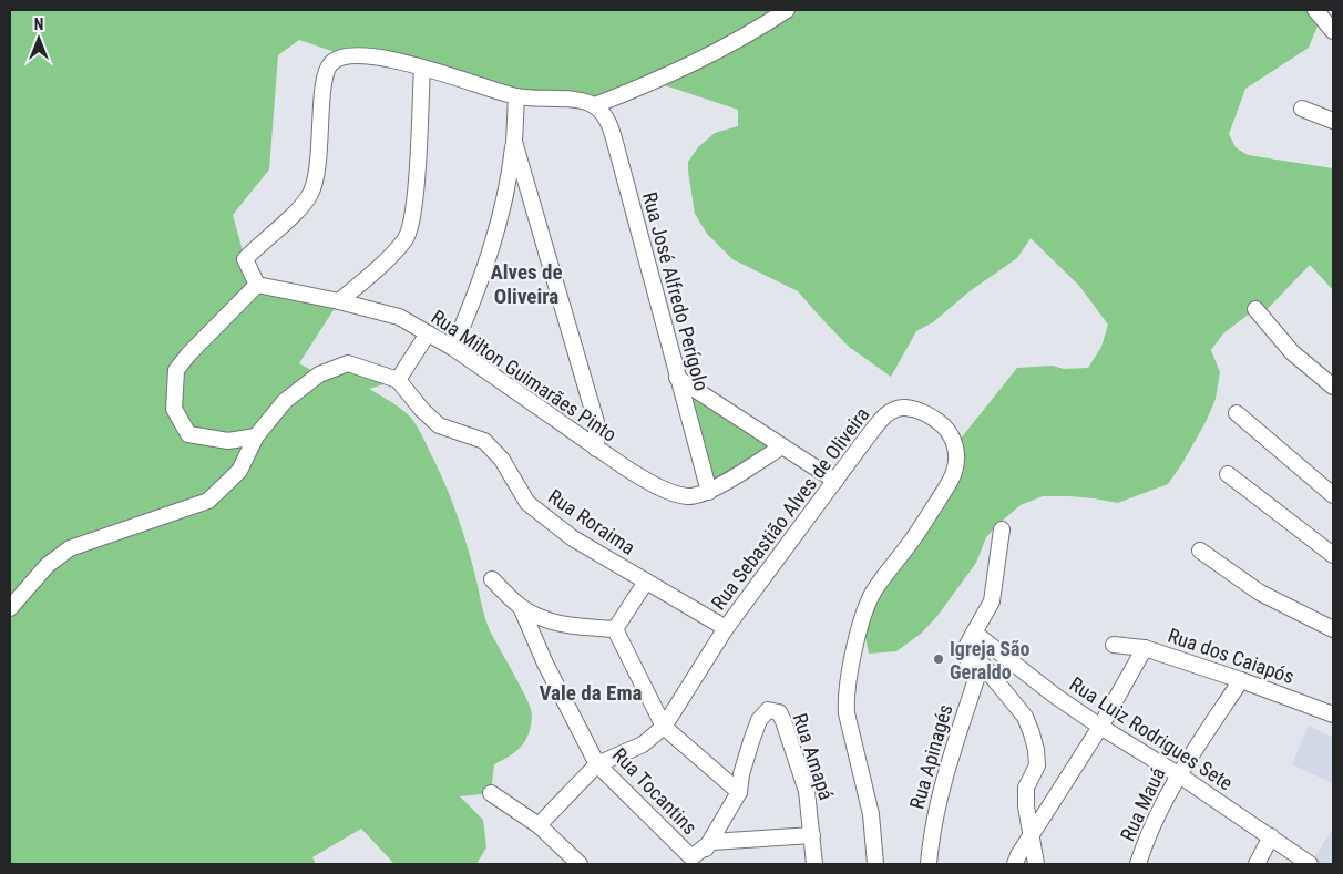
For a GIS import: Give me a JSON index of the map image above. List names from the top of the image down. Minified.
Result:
{"streets":{"street":["Rua José Alfredo Perígolo","Rua Milton Guimarães Pinto","Rua Sebastião Alves de Oliveira","Rua Roraima","Rua dos Caiapós","Rua Luiz Rodrigues Sete","Rua Amapá","Rua Apinagés","Rua Tocantins","Rua Mauá"]},"crossings":[["Rua José Alfredo Perígolo","Rua Milton Guimarães Pinto"],["Rua Sebastião Alves de Oliveira","Rua Roraima"],["Rua Sebastião Alves de Oliveira","Rua Tocantins"],["Rua dos Caiapós","Rua Mauá"],["Rua Luiz Rodrigues Sete","Rua Apinagés"],["Rua Luiz Rodrigues Sete","Rua Mauá"],["Rua Amapá","Rua Tocantins"]],"districts":["Alves de Oliveira","Vale da Ema"],"places":["Igreja São Geraldo"],"north":"top"}
